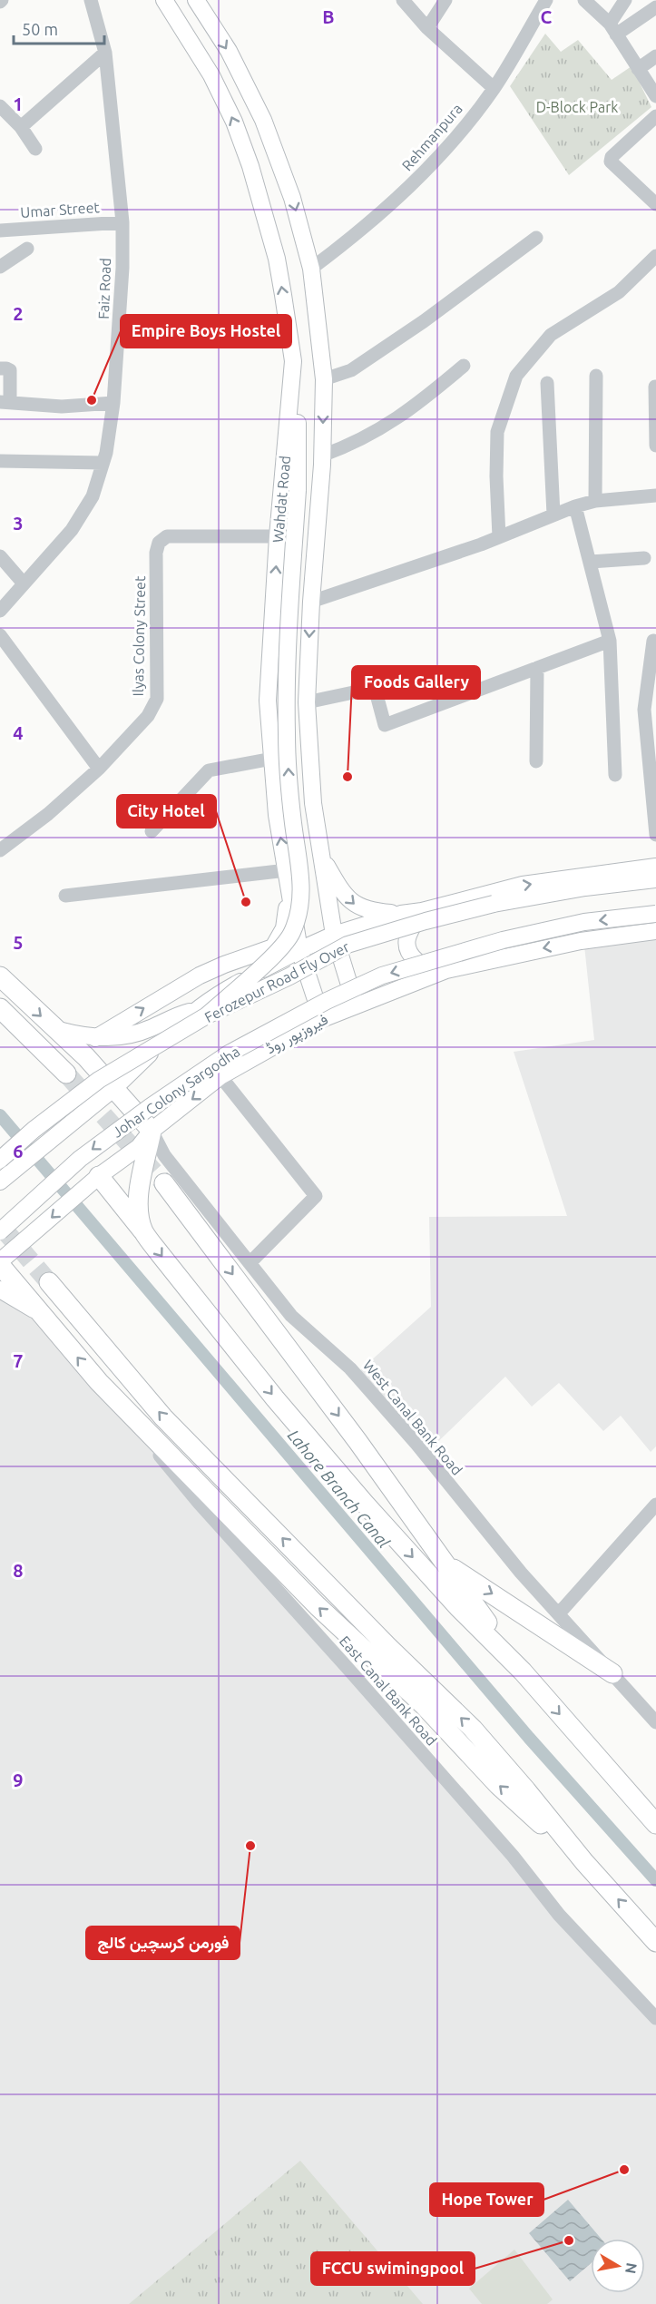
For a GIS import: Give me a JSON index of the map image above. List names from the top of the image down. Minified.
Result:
{"streets":{"main road":["Wahdat Road","Ferozepur Road Fly Over","فیروزپور روڈ","Johar Colony Sargodha"],"street":["Rehmanpura","Umar Street","Faiz Road","Ilyas Colony Street","West Canal Bank Road","East Canal Bank Road"]},"crossings":[["Umar Street","Faiz Road"],["Wahdat Road","Ilyas Colony Street"],["Wahdat Road","فیروزپور روڈ"],["فیروزپور روڈ","West Canal Bank Road"]],"water":["Lahore Branch Canal"],"parks":["D-Block Park"],"places":["Empire Boys Hostel","Foods Gallery","City Hotel","فورمن کرسچین کالج","Hope Tower","FCCU swimingpool"],"scale_bar":"50 m","north":"right","grid":{"columns":["B","C"],"rows":["1","2","3","4","5","6","7","8","9"]}}
